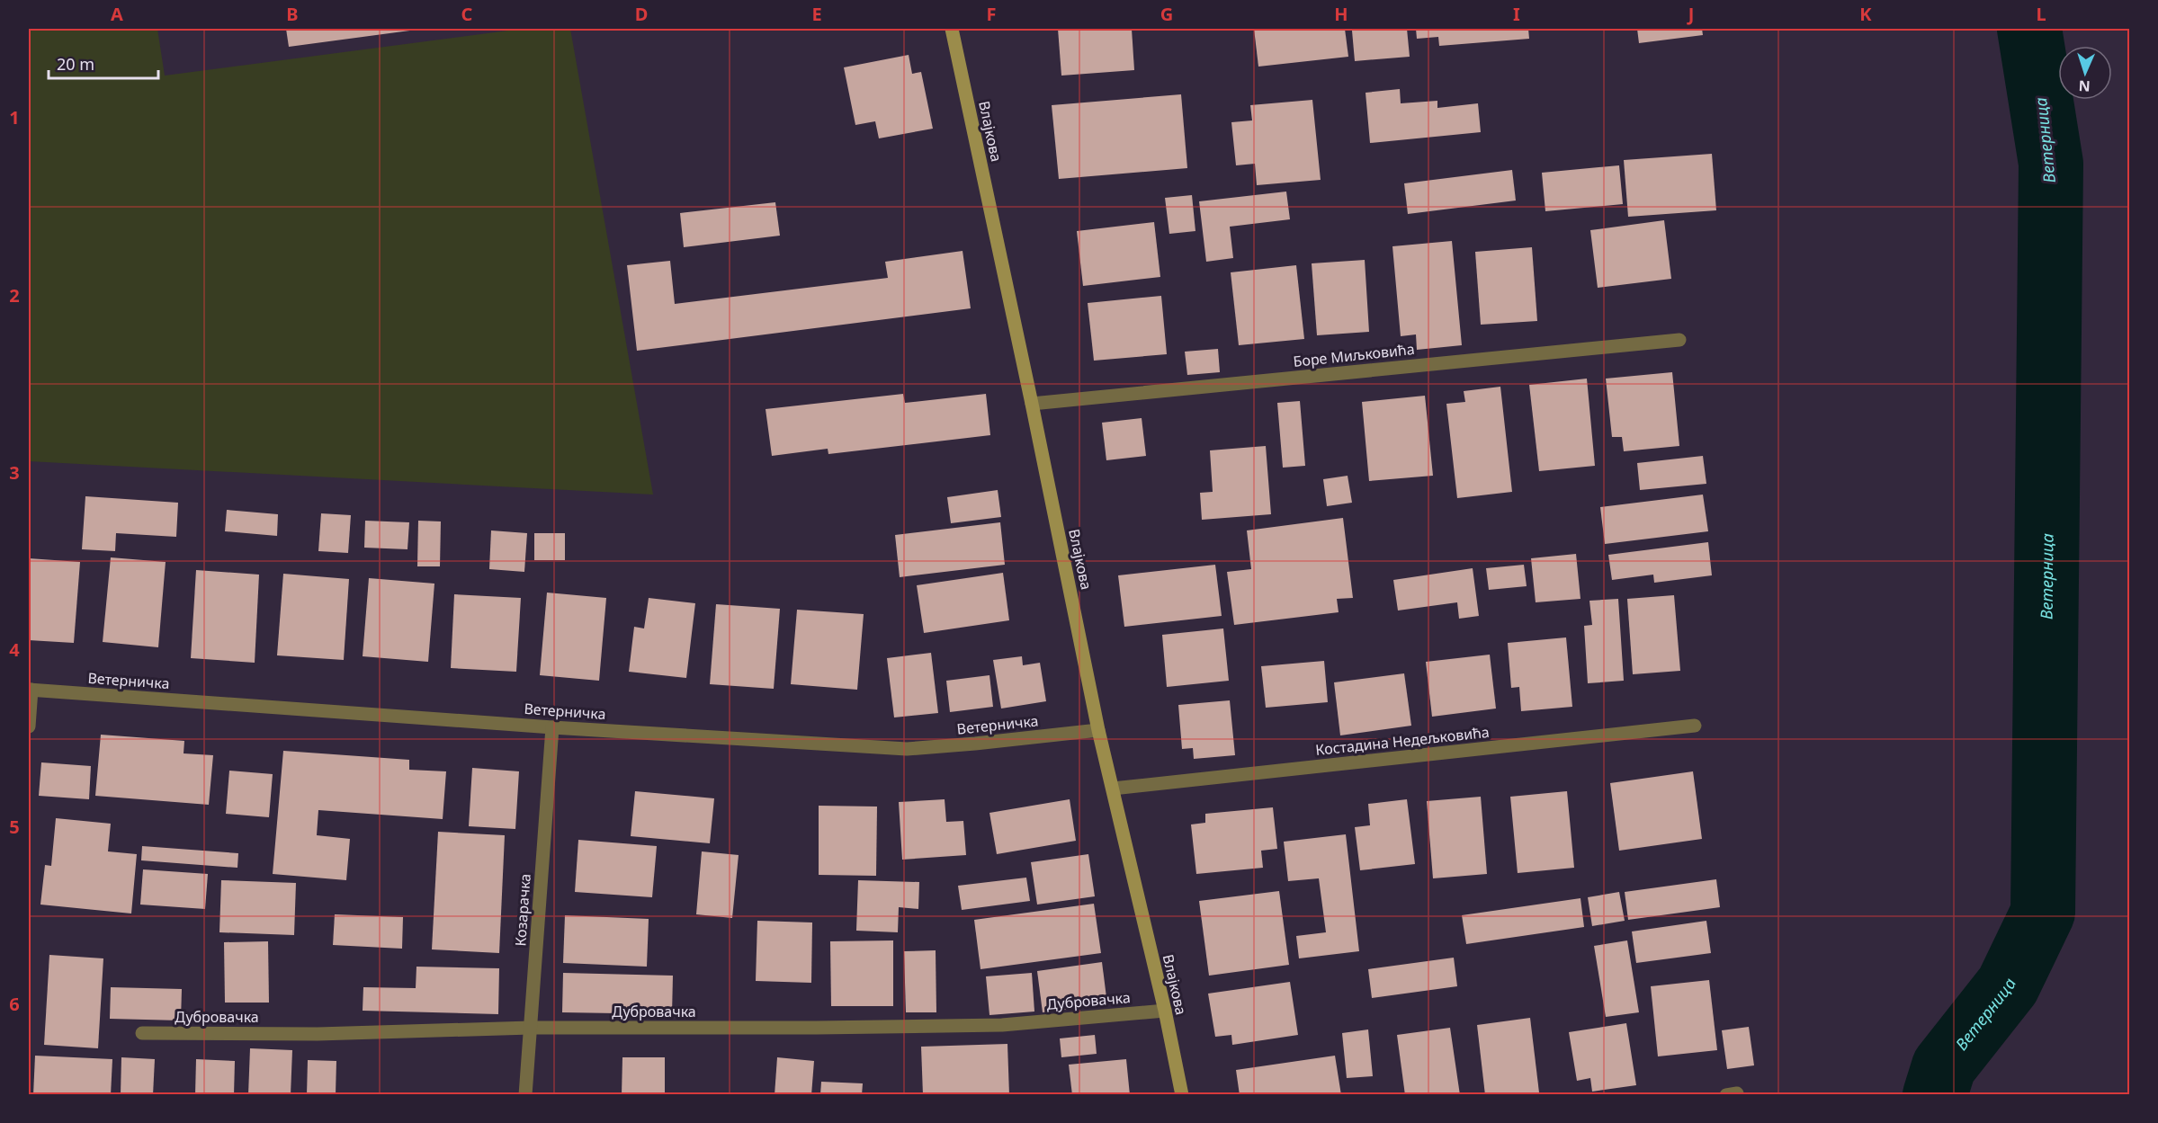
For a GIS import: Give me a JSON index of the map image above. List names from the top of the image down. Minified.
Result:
{"streets":{"main road":["Влајкова"],"street":["Боре Миљковића","Ветерничка","Костадина Недељковића","Козарачка","Дубровачка"]},"crossings":[["Влајкова","Боре Миљковића"],["Влајкова","Ветерничка"],["Влајкова","Костадина Недељковића"],["Влајкова","Дубровачка"],["Ветерничка","Козарачка"],["Козарачка","Дубровачка"]],"water":["Ветерница"],"scale_bar":"20 m","north":"bottom","grid":{"columns":["A","B","C","D","E","F","G","H","I","J","K","L"],"rows":["1","2","3","4","5","6"]}}
